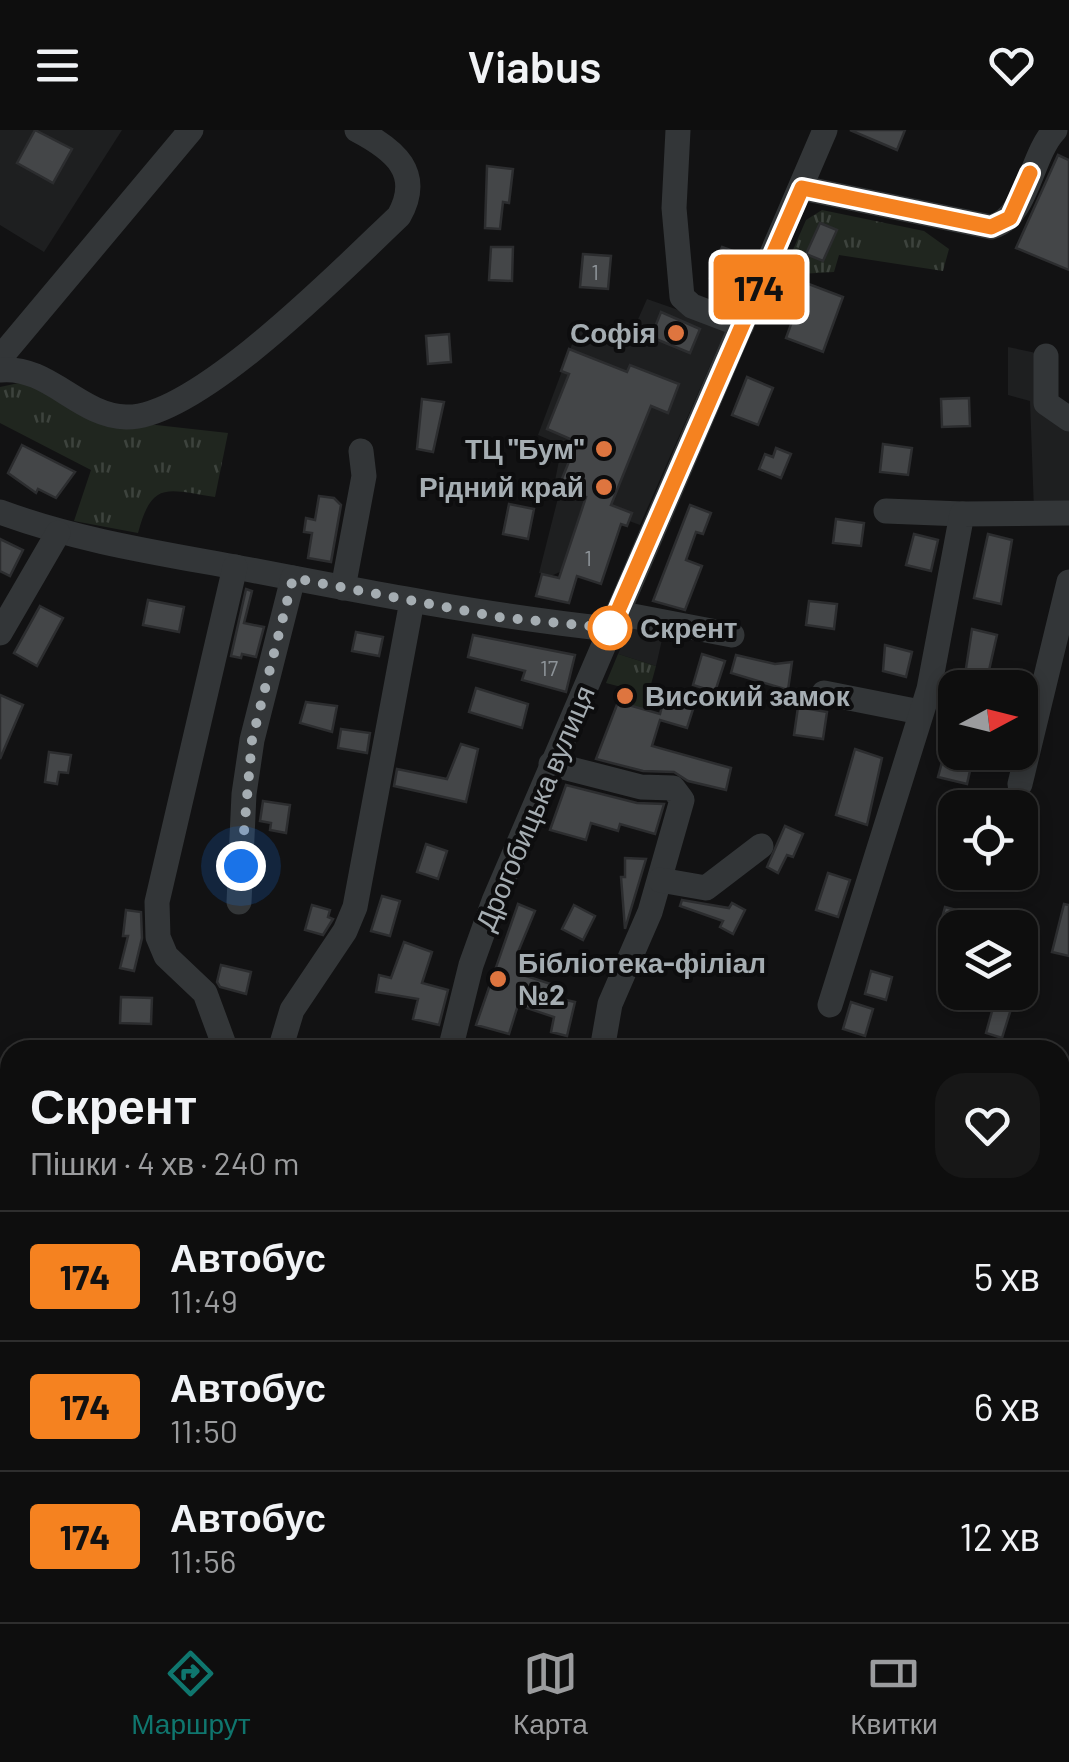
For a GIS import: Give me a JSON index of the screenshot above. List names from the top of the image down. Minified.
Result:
{"streets":{"street":["Дрогобицька вулиця"]},"places":["Софія","ТЦ \"Бум\"","Рідний край","Скрент","Високий замок","Бібліотека-філіал №2"],"lines":["bus line 174"],"house_numbers":["1","1","17"],"north":"right","page":{"header":"Viabus","on_map":"174","heading":["Скрент","Пішки · 4 хв · 240 m"],"list":[{"mark":"174","name":"Автобус","note":"11:49","value":"5 хв"},{"mark":"174","name":"Автобус","note":"11:50","value":"6 хв"},{"mark":"174","name":"Автобус","note":"11:56","value":"12 хв"}],"tabs":["Маршрут","Карта","Квитки"]}}
